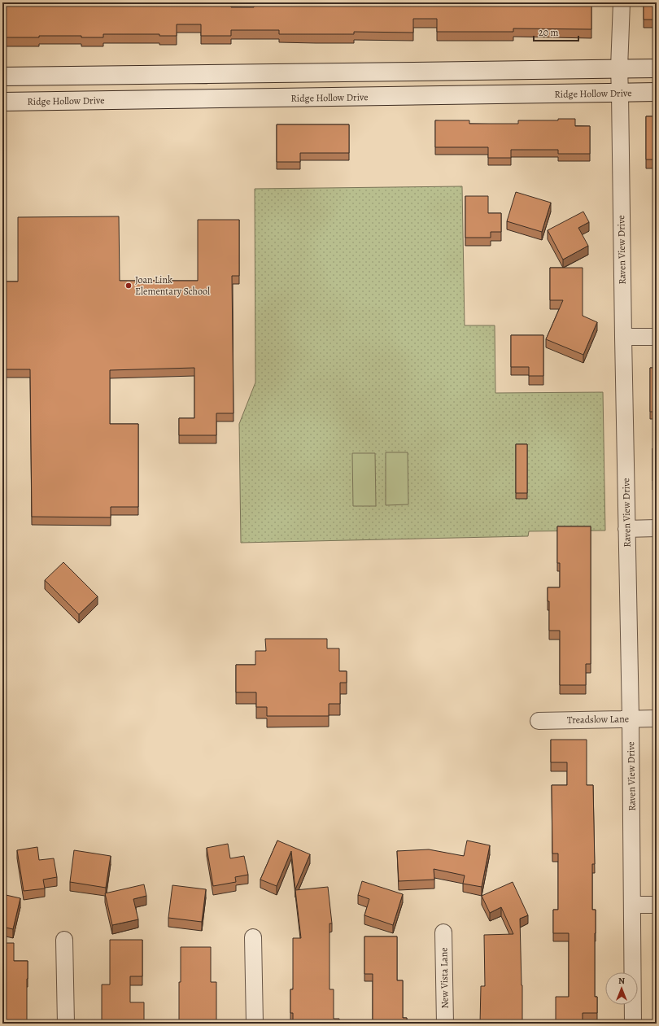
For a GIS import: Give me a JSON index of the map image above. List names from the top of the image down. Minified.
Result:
{"streets":{"street":["Ridge Hollow Drive","Raven View Drive","Treadslow Lane","New Vista Lane"]},"crossings":[["Ridge Hollow Drive","Raven View Drive"],["Raven View Drive","Treadslow Lane"]],"places":["Joan Link Elementary School"],"scale_bar":"20 m","north":"top"}
